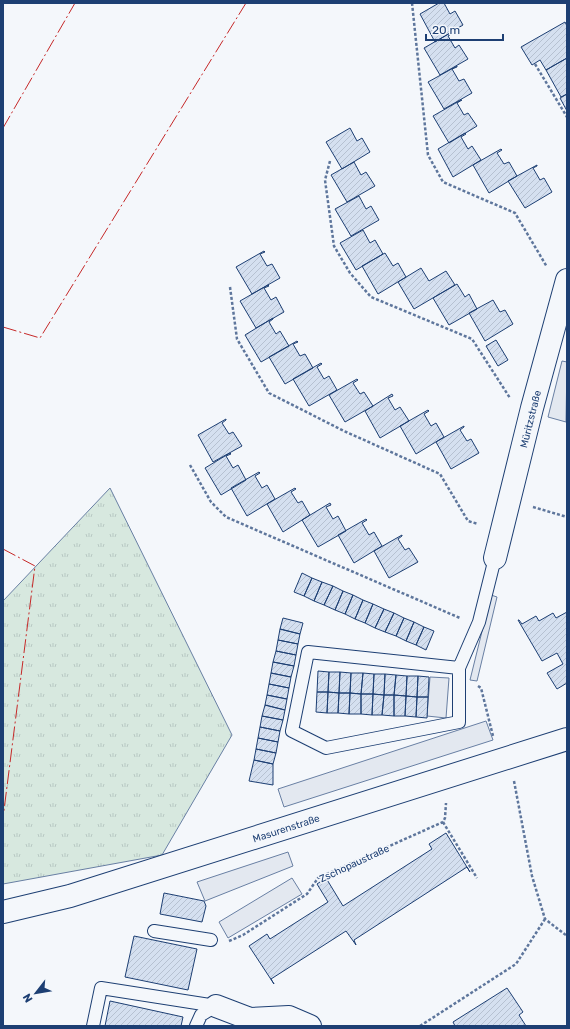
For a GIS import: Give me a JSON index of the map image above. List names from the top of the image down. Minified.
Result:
{"streets":{"main road":["Müritzstraße","Masurenstraße"],"path":["Zschopaustraße"]},"scale_bar":"20 m","north":"bottom left"}
